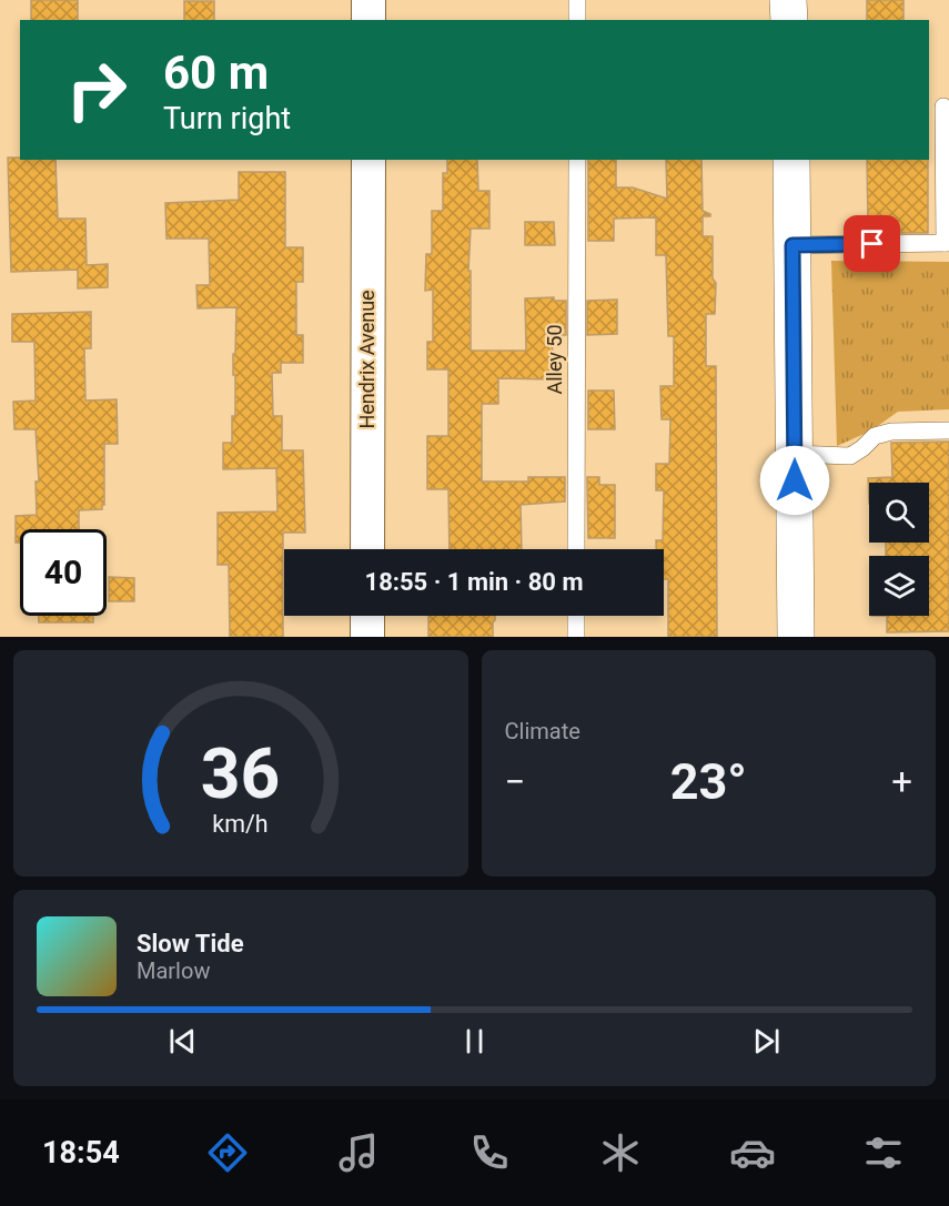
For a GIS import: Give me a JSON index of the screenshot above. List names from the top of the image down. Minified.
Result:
{"streets":{"street":["Hendrix Avenue"],"lane":["Alley 50"]},"page":{"turn":["60 m","Turn right"],"limit":"40","trip":"18:55 · 1 min · 80 m","tile":"Climate","heat":["−","23°","+"],"song":["Slow Tide","Marlow"],"tabs":"18:54","gauge":["36","km/h"]}}
